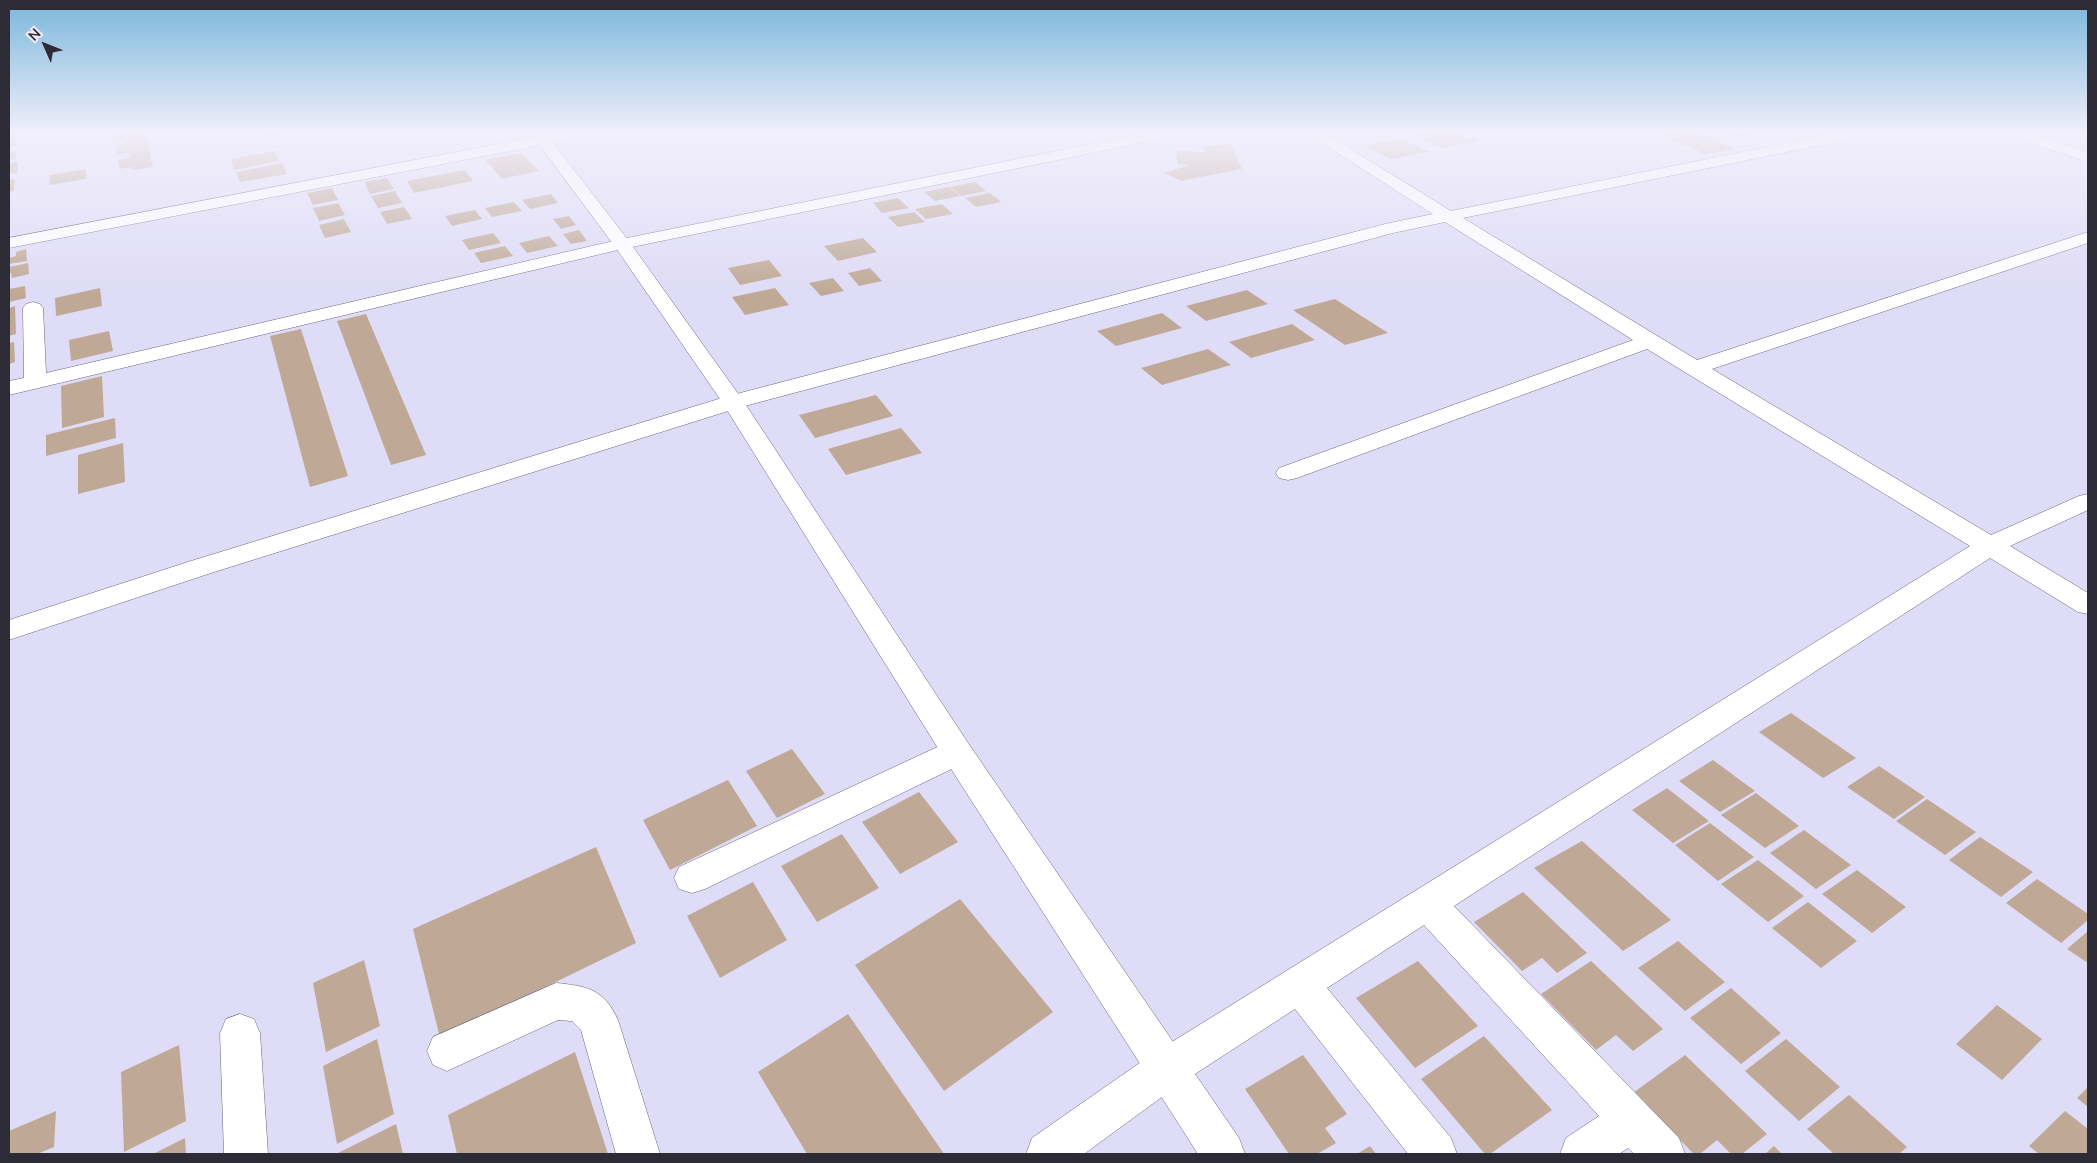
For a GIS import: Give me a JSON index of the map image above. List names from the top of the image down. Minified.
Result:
{"north":"top left"}
